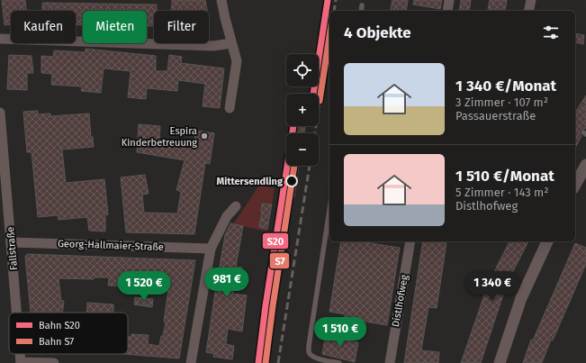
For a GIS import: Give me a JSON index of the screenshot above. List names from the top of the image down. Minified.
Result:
{"streets":{"street":["Georg-Hallmaier-Straße","Fallstraße","Distlhofweg"]},"crossings":[["Georg-Hallmaier-Straße","Fallstraße"]],"places":["Espira Kinderbetreuung","Mittersendling"],"lines":["rail line S20","rail line S7"],"legend":["Bahn S20","Bahn S7"],"page":{"chip":["Kaufen","Mieten","Filter"],"heading":"4 Objekte","map_buttons":["+","−"],"list":[{"name":"1 340 €/Monat","note":"3 Zimmer · 107 m² · Passauerstraße"},{"name":"1 510 €/Monat","note":"5 Zimmer · 143 m² · Distlhofweg"}],"price":["981 €","1 520 €","1 340 €","1 510 €"]}}
